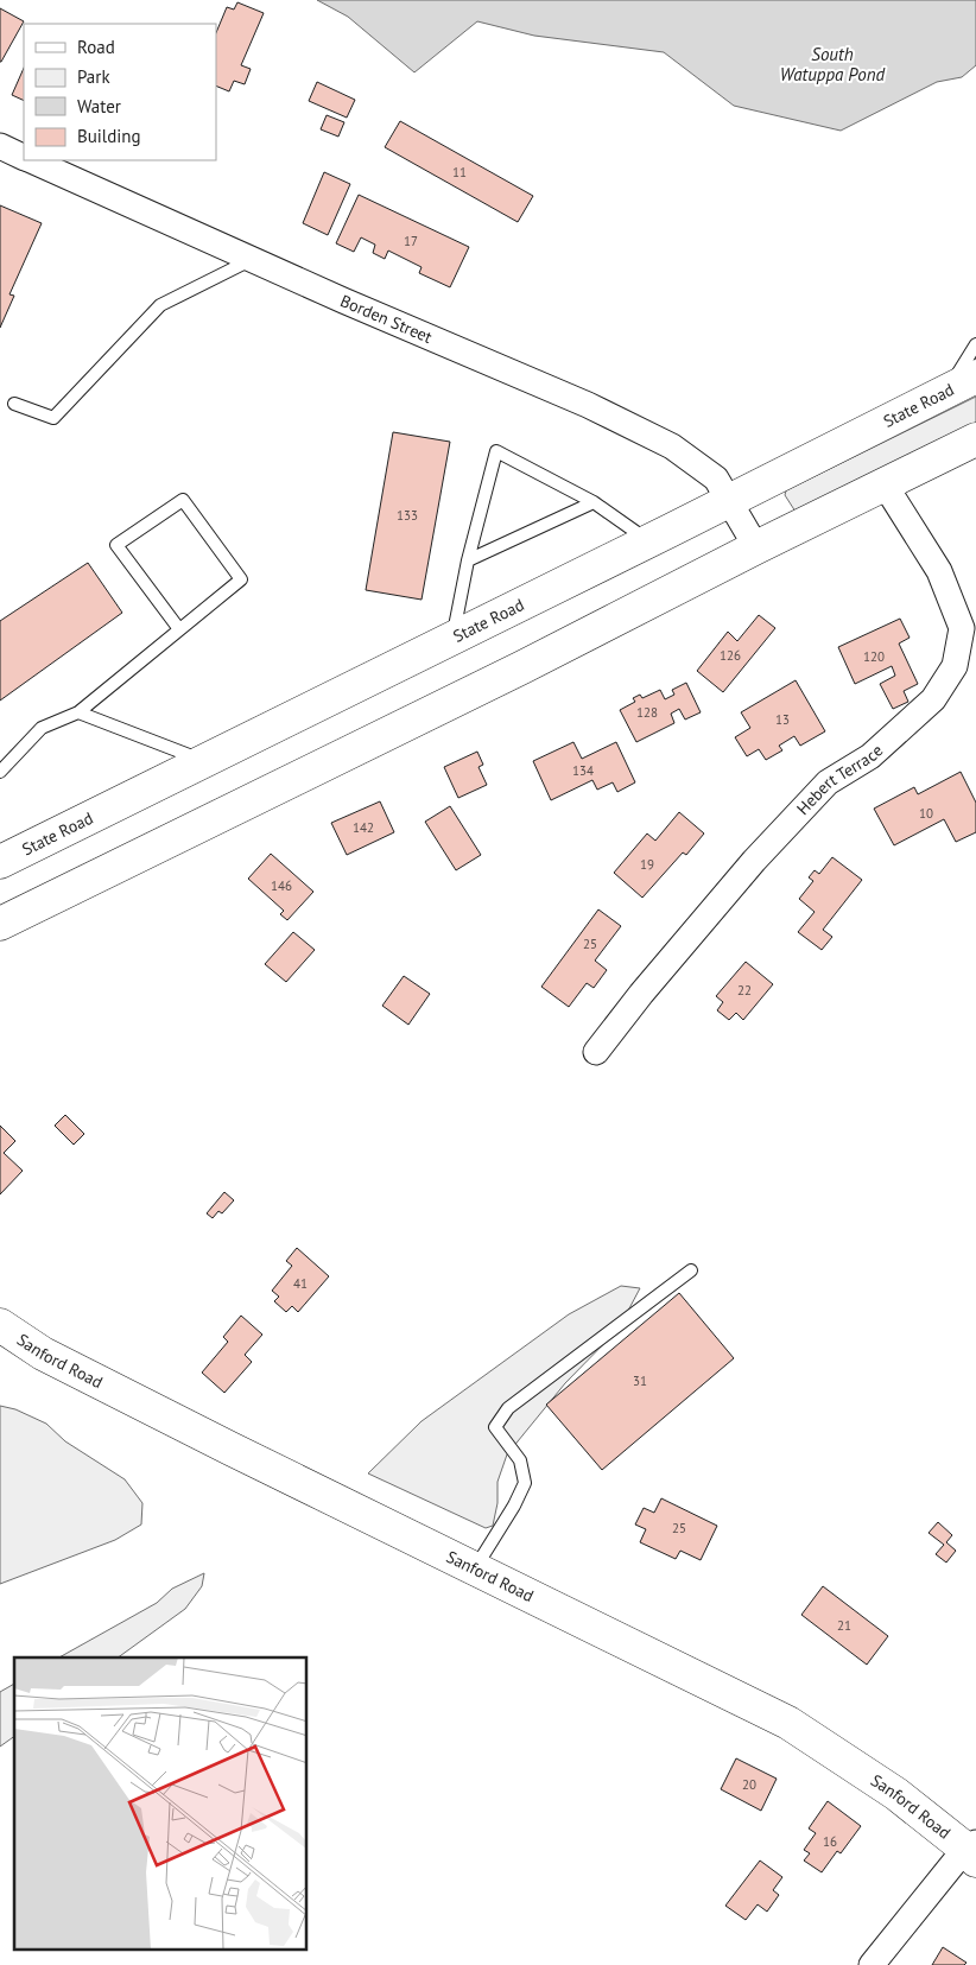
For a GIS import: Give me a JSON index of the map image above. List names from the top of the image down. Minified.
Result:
{"streets":{"main road":["State Road","Sanford Road"],"street":["Borden Street","Hebert Terrace"]},"crossings":[["Borden Street","State Road"]],"water":["South Watuppa Pond"],"house_numbers":["11","17","133","126","120","128","13","134","10","142","19","146","25","22","41","31","25","21","20","16"],"legend":["Road","Park","Water","Building"]}
